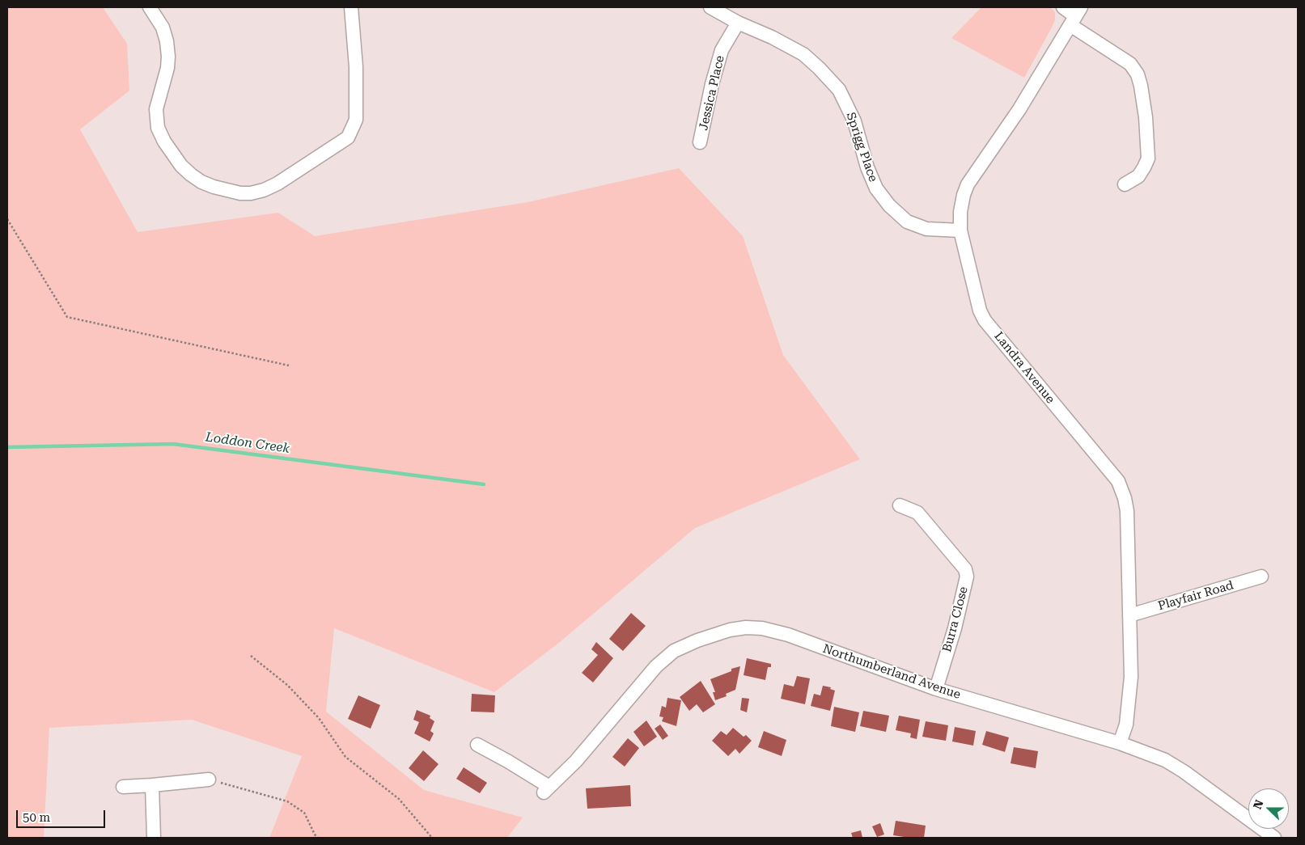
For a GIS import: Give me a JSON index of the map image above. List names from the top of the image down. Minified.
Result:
{"streets":{"street":["Jessica Place","Sprigg Place","Landra Avenue","Playfair Road","Burra Close","Northumberland Avenue"]},"crossings":[["Jessica Place","Sprigg Place"],["Sprigg Place","Landra Avenue"],["Landra Avenue","Playfair Road"],["Landra Avenue","Northumberland Avenue"],["Burra Close","Northumberland Avenue"]],"water":["Loddon Creek"],"scale_bar":"50 m","north":"left"}
